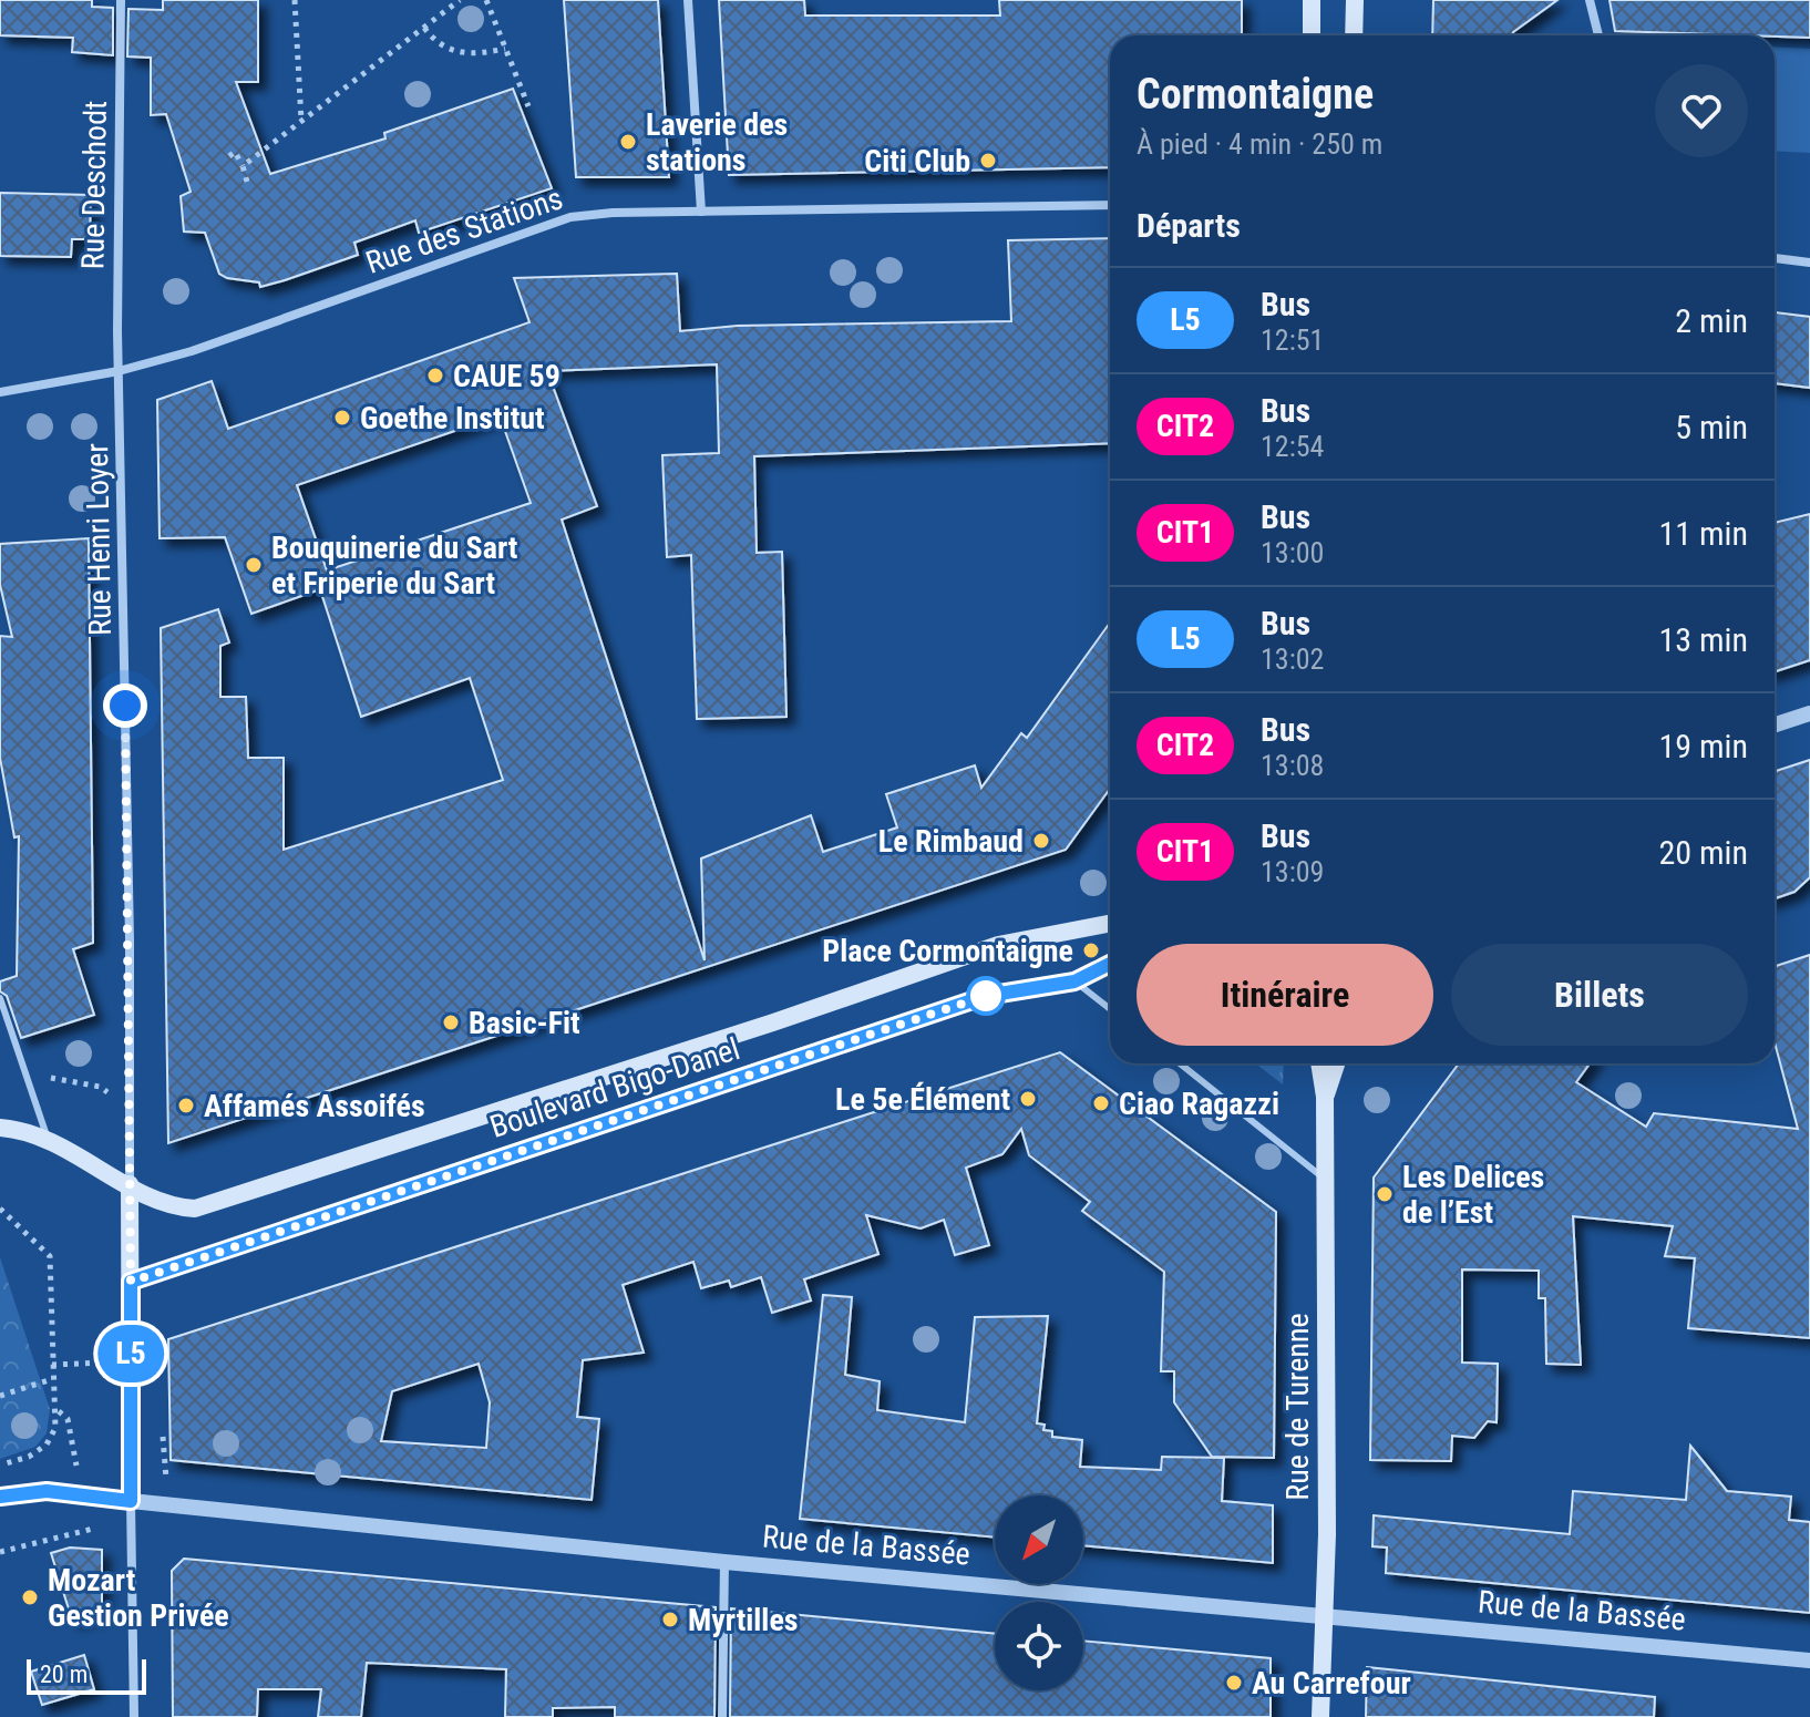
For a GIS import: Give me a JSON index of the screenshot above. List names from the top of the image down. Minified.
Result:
{"streets":{"main road":["Boulevard Bigo-Danel","Rue de Turenne"],"street":["Rue Deschodt","Rue des Stations","Rue Henri Loyer","Rue de la Bassée"]},"crossings":[["Rue Deschodt","Rue des Stations"],["Rue Deschodt","Rue Henri Loyer"],["Rue des Stations","Rue Henri Loyer"],["Rue Henri Loyer","Boulevard Bigo-Danel"],["Rue de Turenne","Rue de la Bassée"]],"places":["Laverie des stations","Citi Club","CAUE 59","Goethe Institut","Bouquinerie du Sart et Friperie du Sart","Le Rimbaud","Place Cormontaigne","Basic-Fit","Le 5e Élément","Ciao Ragazzi","Affamés Assoifés","Les Delices de l’Est","Mozart Gestion Privée","Myrtilles","Au Carrefour"],"lines":["bus line L5"],"scale_bar":"20 m","north":"bottom left","page":{"on_map":"L5","heading":[["Cormontaigne","À pied · 4 min · 250 m"],"Départs"],"list":[{"mark":"L5","name":"Bus","note":"12:51","value":"2 min"},{"mark":"CIT2","name":"Bus","note":"12:54","value":"5 min"},{"mark":"CIT1","name":"Bus","note":"13:00","value":"11 min"},{"mark":"L5","name":"Bus","note":"13:02","value":"13 min"},{"mark":"CIT2","name":"Bus","note":"13:08","value":"19 min"},{"mark":"CIT1","name":"Bus","note":"13:09","value":"20 min"}],"buttons":["Itinéraire","Billets"],"scale":"20 m"}}
